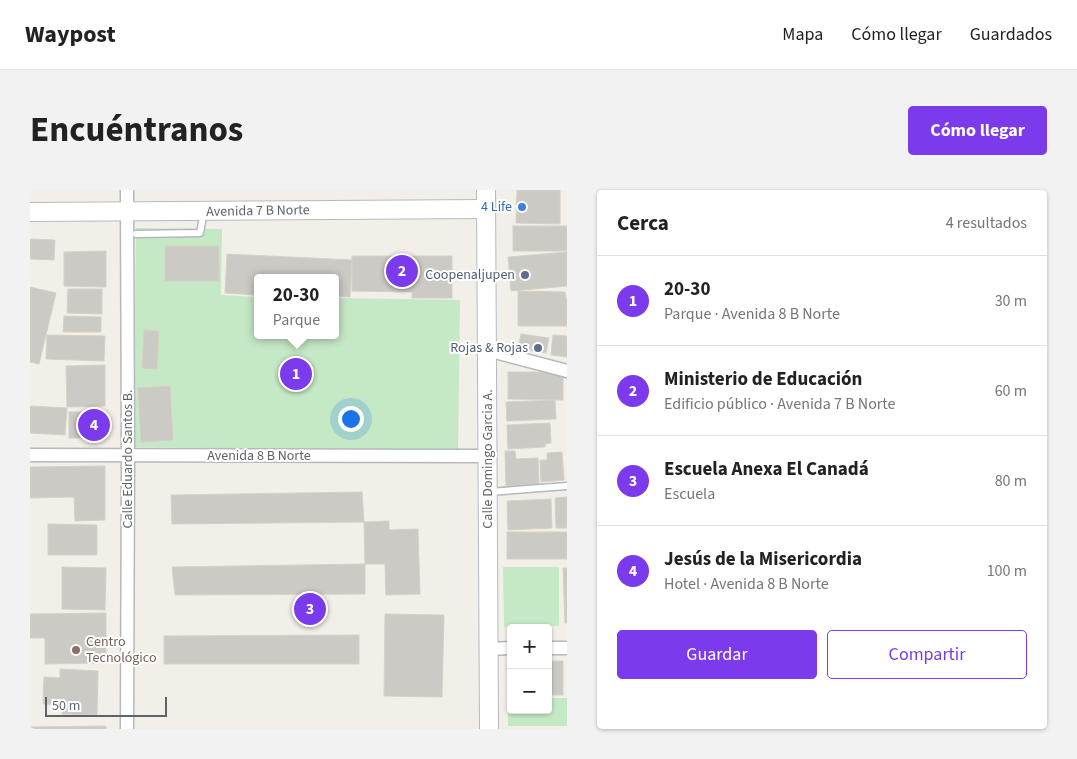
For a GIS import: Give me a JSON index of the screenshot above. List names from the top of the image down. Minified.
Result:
{"streets":{"main road":["Avenida 7 B Norte","Calle Domingo Garcia A."],"street":["Avenida 8 B Norte","Calle Eduardo Santos B."]},"crossings":[["Avenida 7 B Norte","Calle Eduardo Santos B."],["Avenida 7 B Norte","Calle Domingo Garcia A."],["Avenida 8 B Norte","Calle Eduardo Santos B."],["Avenida 8 B Norte","Calle Domingo Garcia A."]],"places":["4 Life","Coopenaljupen","Rojas & Rojas","Centro Tecnológico"],"scale_bar":"50 m","page":{"header":"Waypost","nav":["Mapa","Cómo llegar","Guardados"],"title":"Encuéntranos","buttons":["Cómo llegar",["Guardar","Compartir"]],"heading":["Cerca","4 resultados"],"pins":["2","1","4","3"],"list":[{"mark":"1","name":"20-30","note":"Parque · Avenida 8 B Norte","value":"30 m"},{"mark":"2","name":"Ministerio de Educación","note":"Edificio público · Avenida 7 B Norte","value":"60 m"},{"mark":"3","name":"Escuela Anexa El Canadá","note":"Escuela","value":"80 m"},{"mark":"4","name":"Jesús de la Misericordia","note":"Hotel · Avenida 8 B Norte","value":"100 m"}],"popup":["20-30","Parque"],"map_buttons":["+","−"],"scale":"50 m"}}
